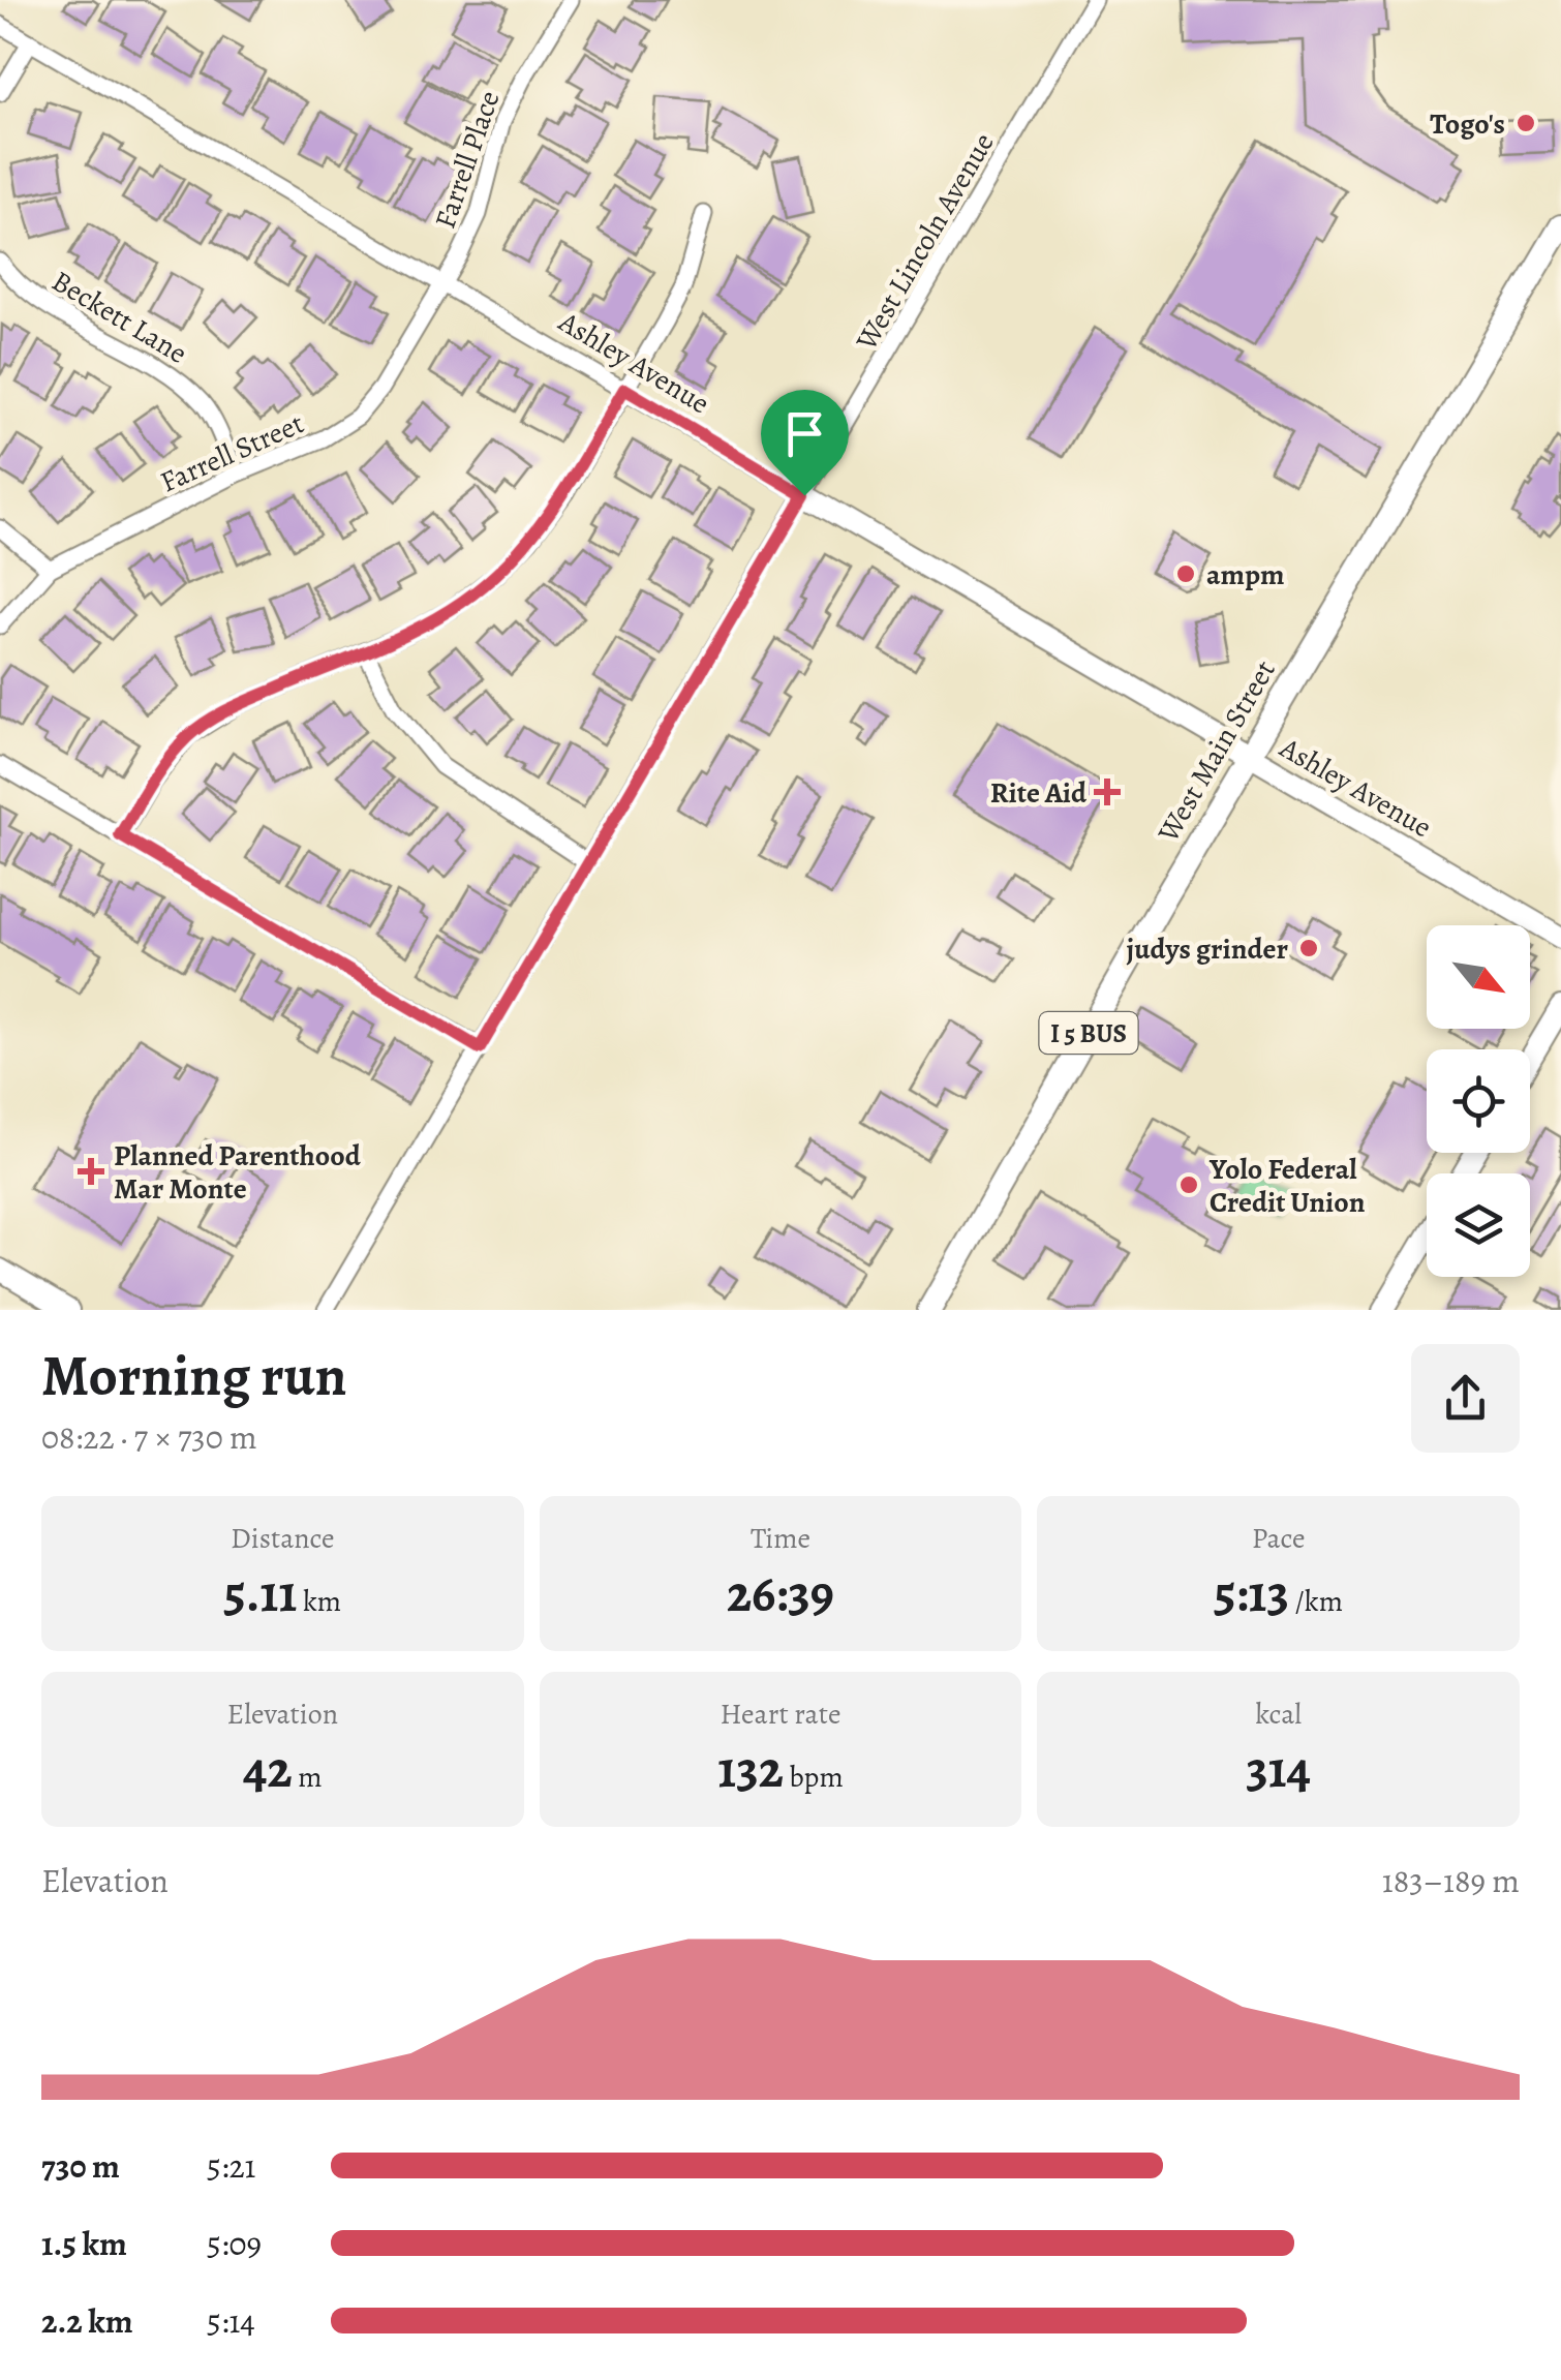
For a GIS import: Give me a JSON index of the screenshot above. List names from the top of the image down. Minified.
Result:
{"streets":{"main road":["West Main Street","I 5 BUS"],"street":["Farrell Place","West Lincoln Avenue","Beckett Lane","Ashley Avenue","Farrell Street"]},"crossings":[["Farrell Place","Ashley Avenue"],["Farrell Place","Farrell Street"],["West Lincoln Avenue","Ashley Avenue"],["Beckett Lane","Farrell Street"],["Ashley Avenue","Farrell Street"],["Ashley Avenue","West Main Street"]],"places":{"other":["Togo's","ampm","judys grinder","Yolo Federal Credit Union"],"health":["Rite Aid","Planned Parenthood Mar Monte"]},"north":"bottom right","page":{"heading":["Morning run","08:22 · 7 × 730 m"],"stats":[["Distance","5.11 km"],["Time","26:39"],["Pace","5:13 /km"],["Elevation","42 m"],["Heart rate","132 bpm"],["kcal","314"]],"chart":["Elevation","183–189 m"],"list":[{"name":"730 m","note":"5:21"},{"name":"1.5 km","note":"5:09"},{"name":"2.2 km","note":"5:14"}]}}
